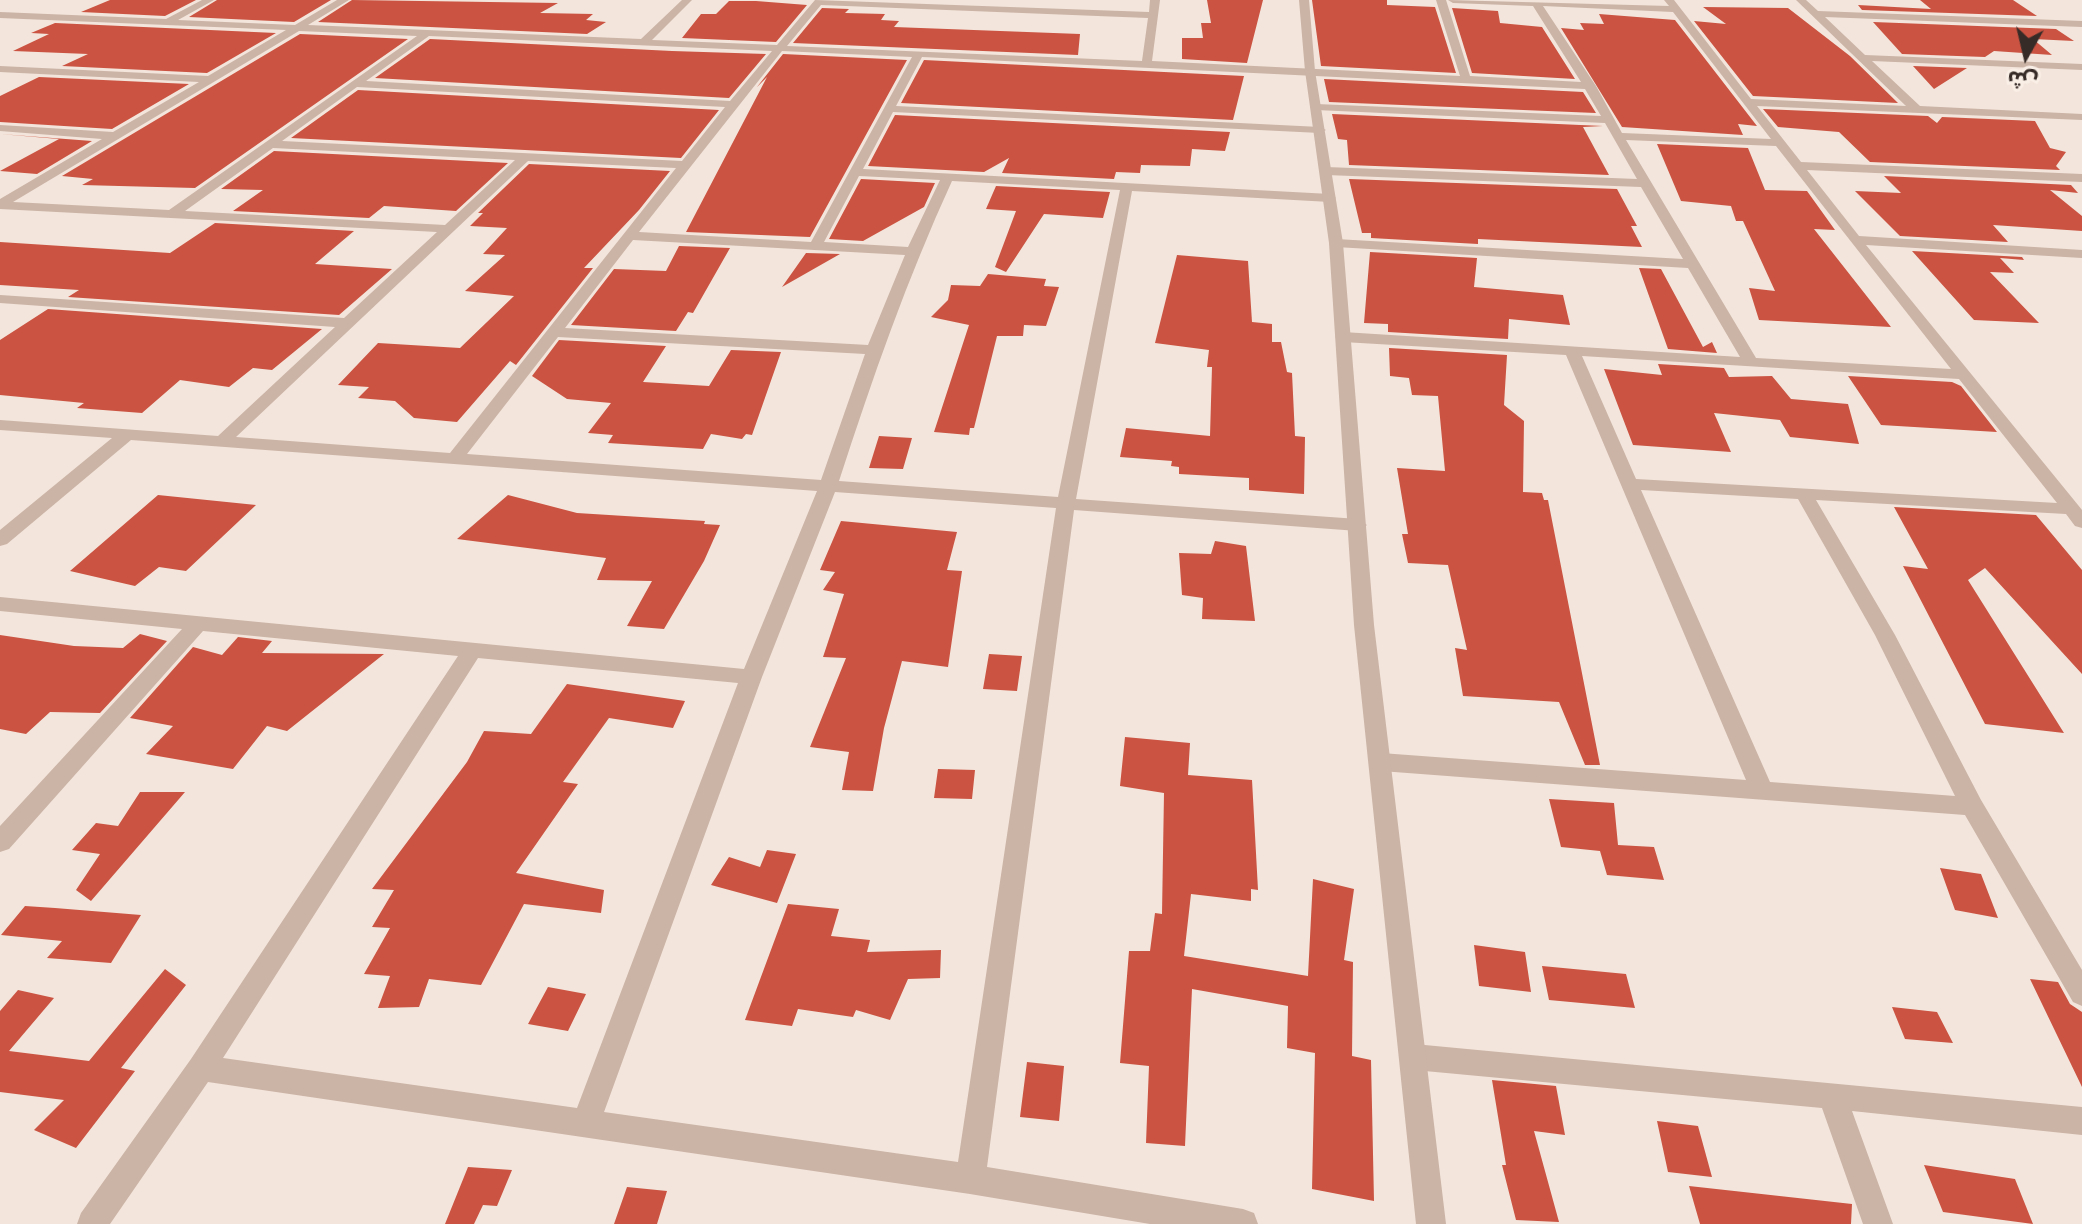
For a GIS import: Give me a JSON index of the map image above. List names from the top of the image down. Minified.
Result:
{"north":"bottom"}
